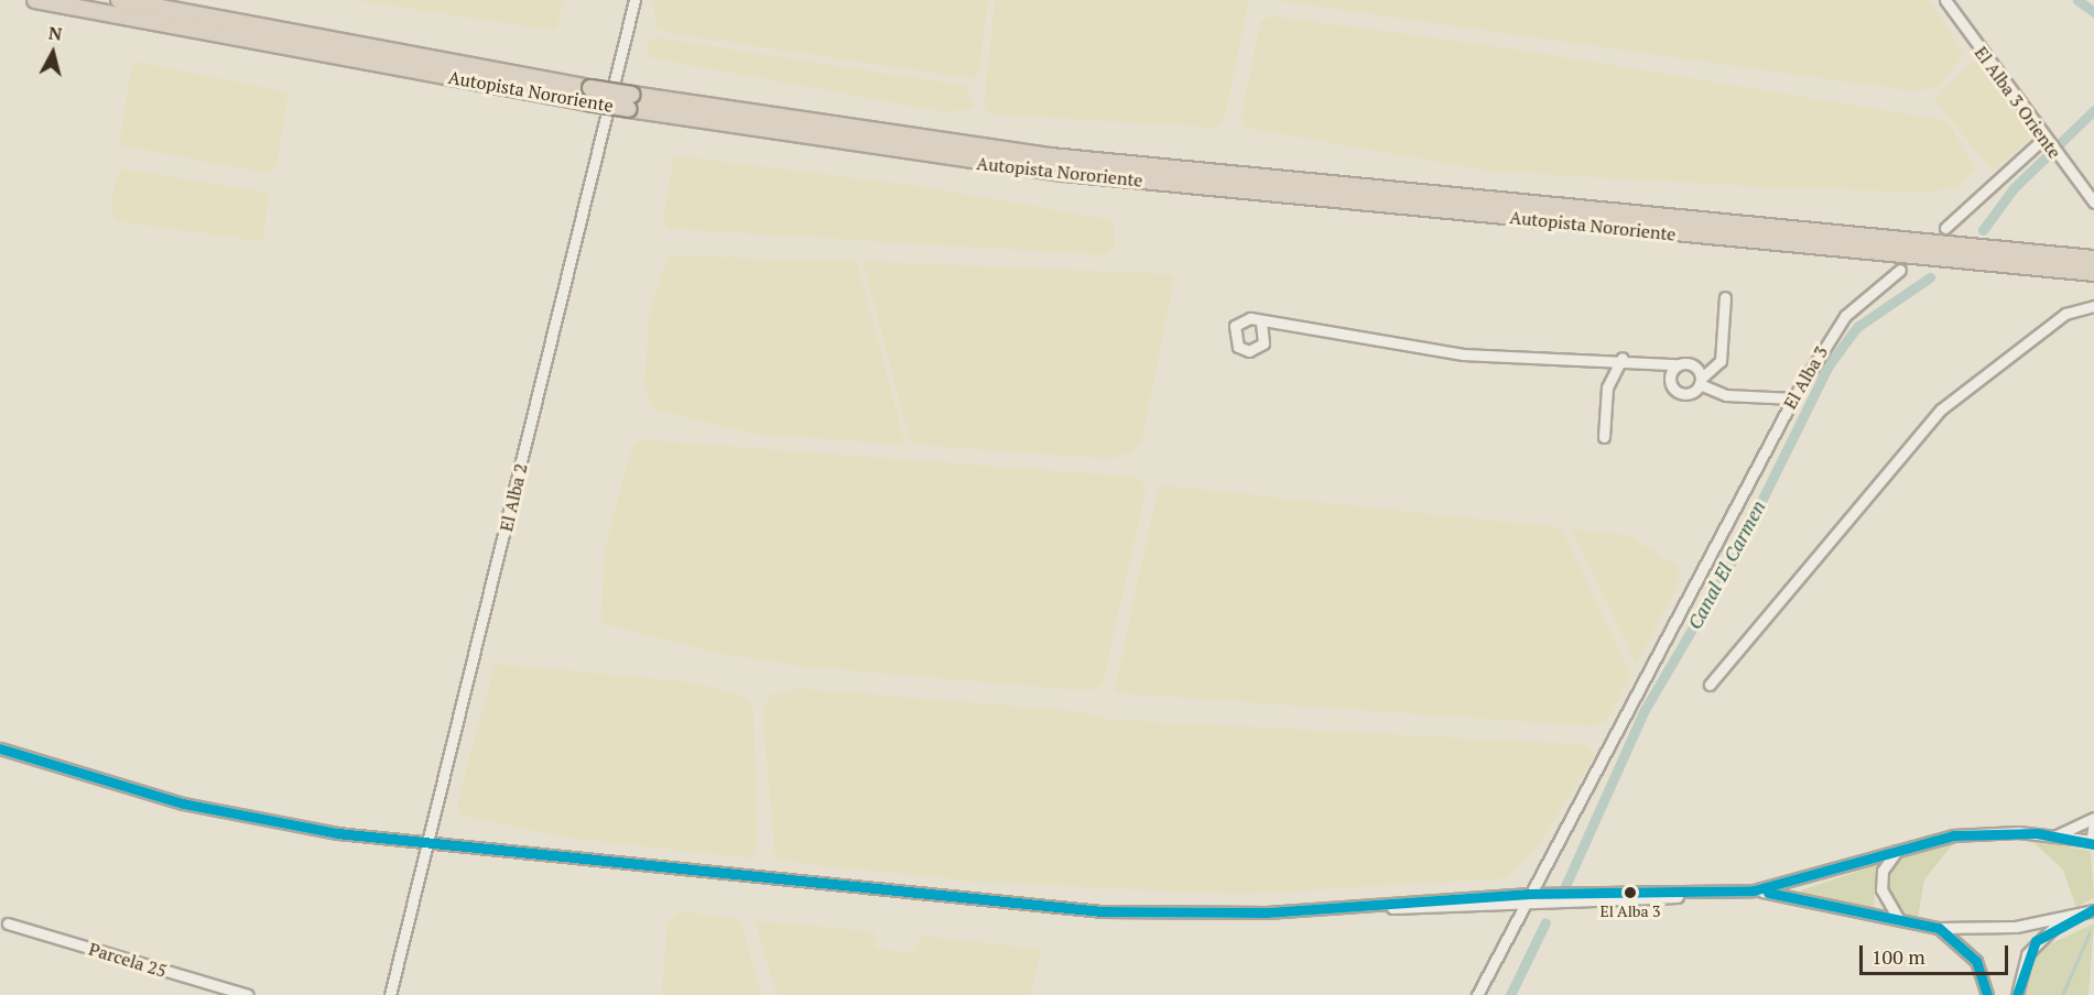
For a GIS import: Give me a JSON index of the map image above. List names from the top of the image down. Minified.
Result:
{"streets":{"highway":["Autopista Nororiente"],"street":["El Alba 3 Oriente","El Alba 3","El Alba 2","Parcela 25"]},"water":["Canal El Carmen"],"places":["El Alba 3"],"scale_bar":"100 m","north":"top"}
